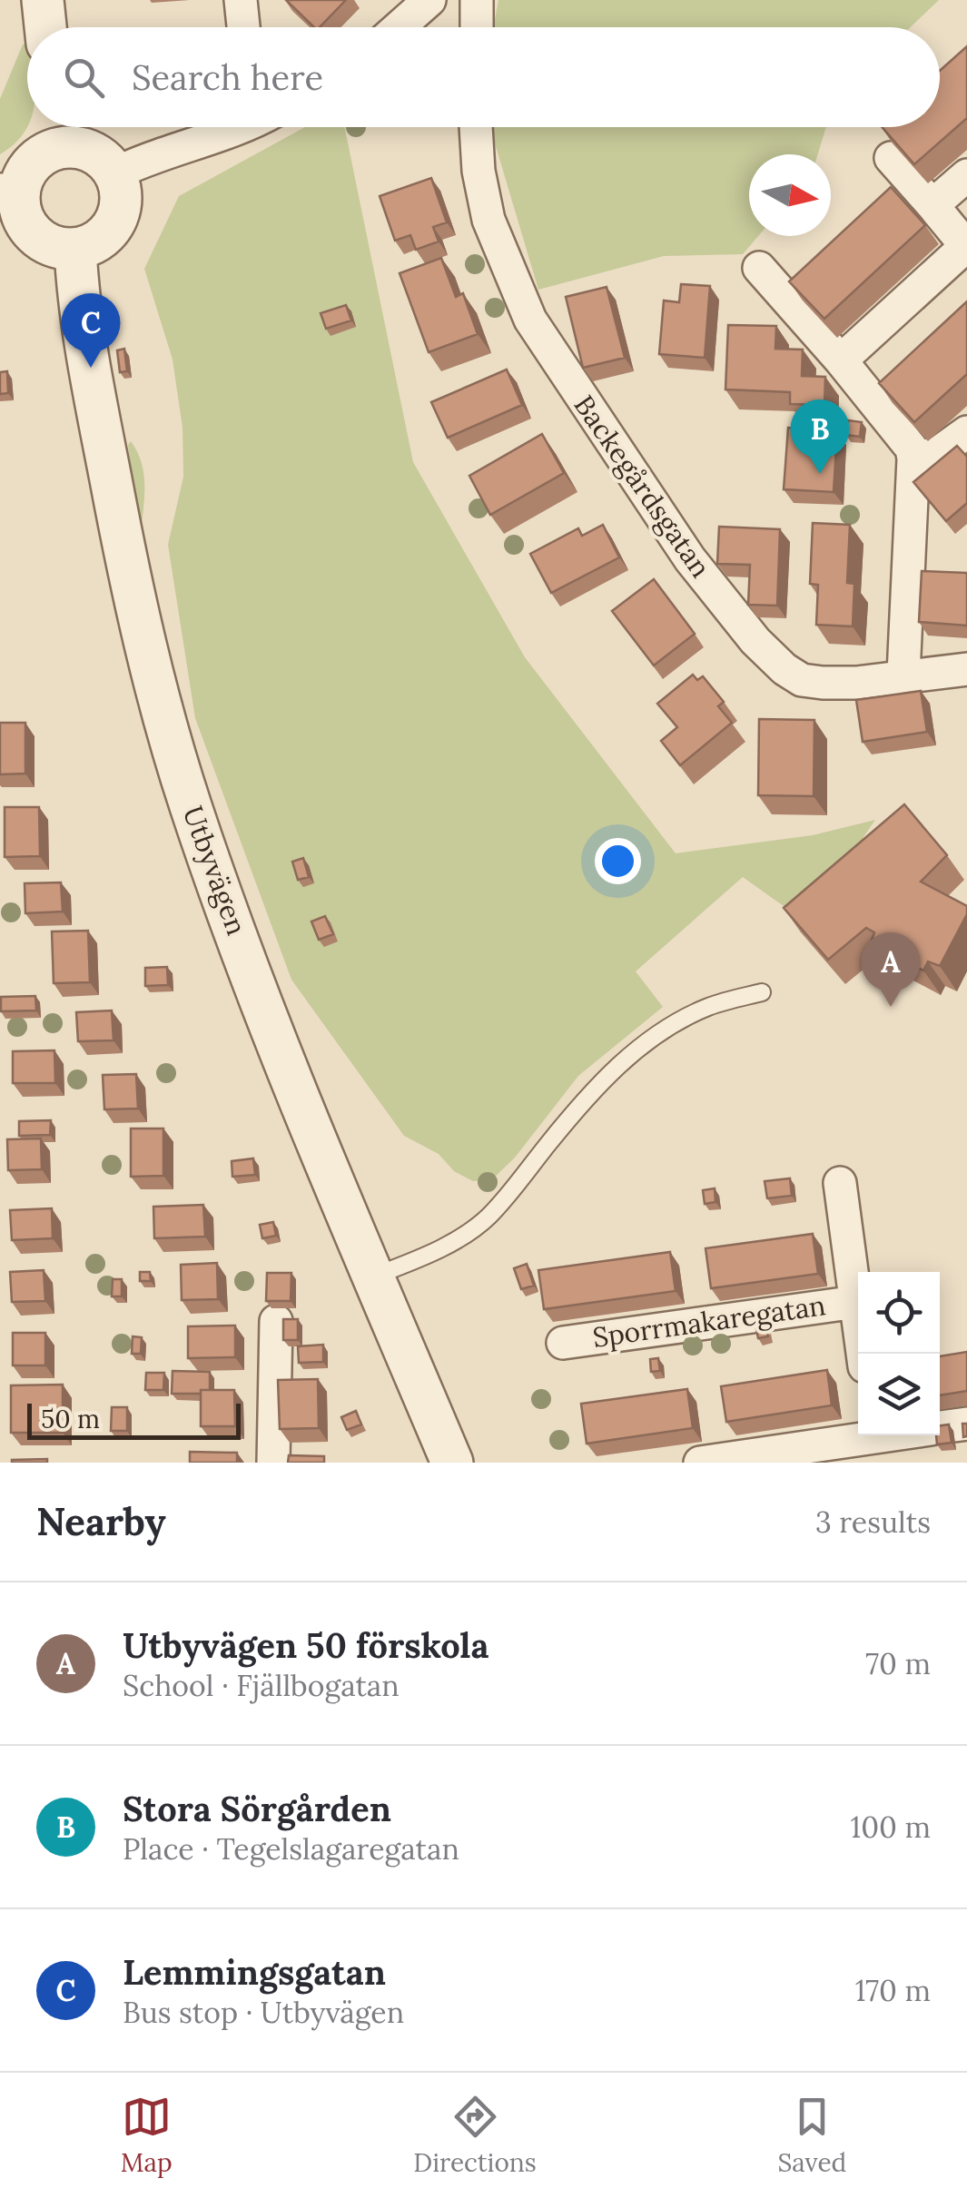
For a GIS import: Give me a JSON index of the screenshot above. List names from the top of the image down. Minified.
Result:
{"streets":{"street":["Backegårdsgatan","Utbyvägen","Sporrmakaregatan"]},"scale_bar":"50 m","north":"right","page":{"search":"Search here","pins":["C","B","A"],"scale":"50 m","heading":["Nearby","3 results"],"list":[{"mark":"A","name":"Utbyvägen 50 förskola","note":"School · Fjällbogatan","value":"70 m"},{"mark":"B","name":"Stora Sörgården","note":"Place · Tegelslagaregatan","value":"100 m"},{"mark":"C","name":"Lemmingsgatan","note":"Bus stop · Utbyvägen","value":"170 m"}],"nav":["Map","Directions","Saved"]}}
